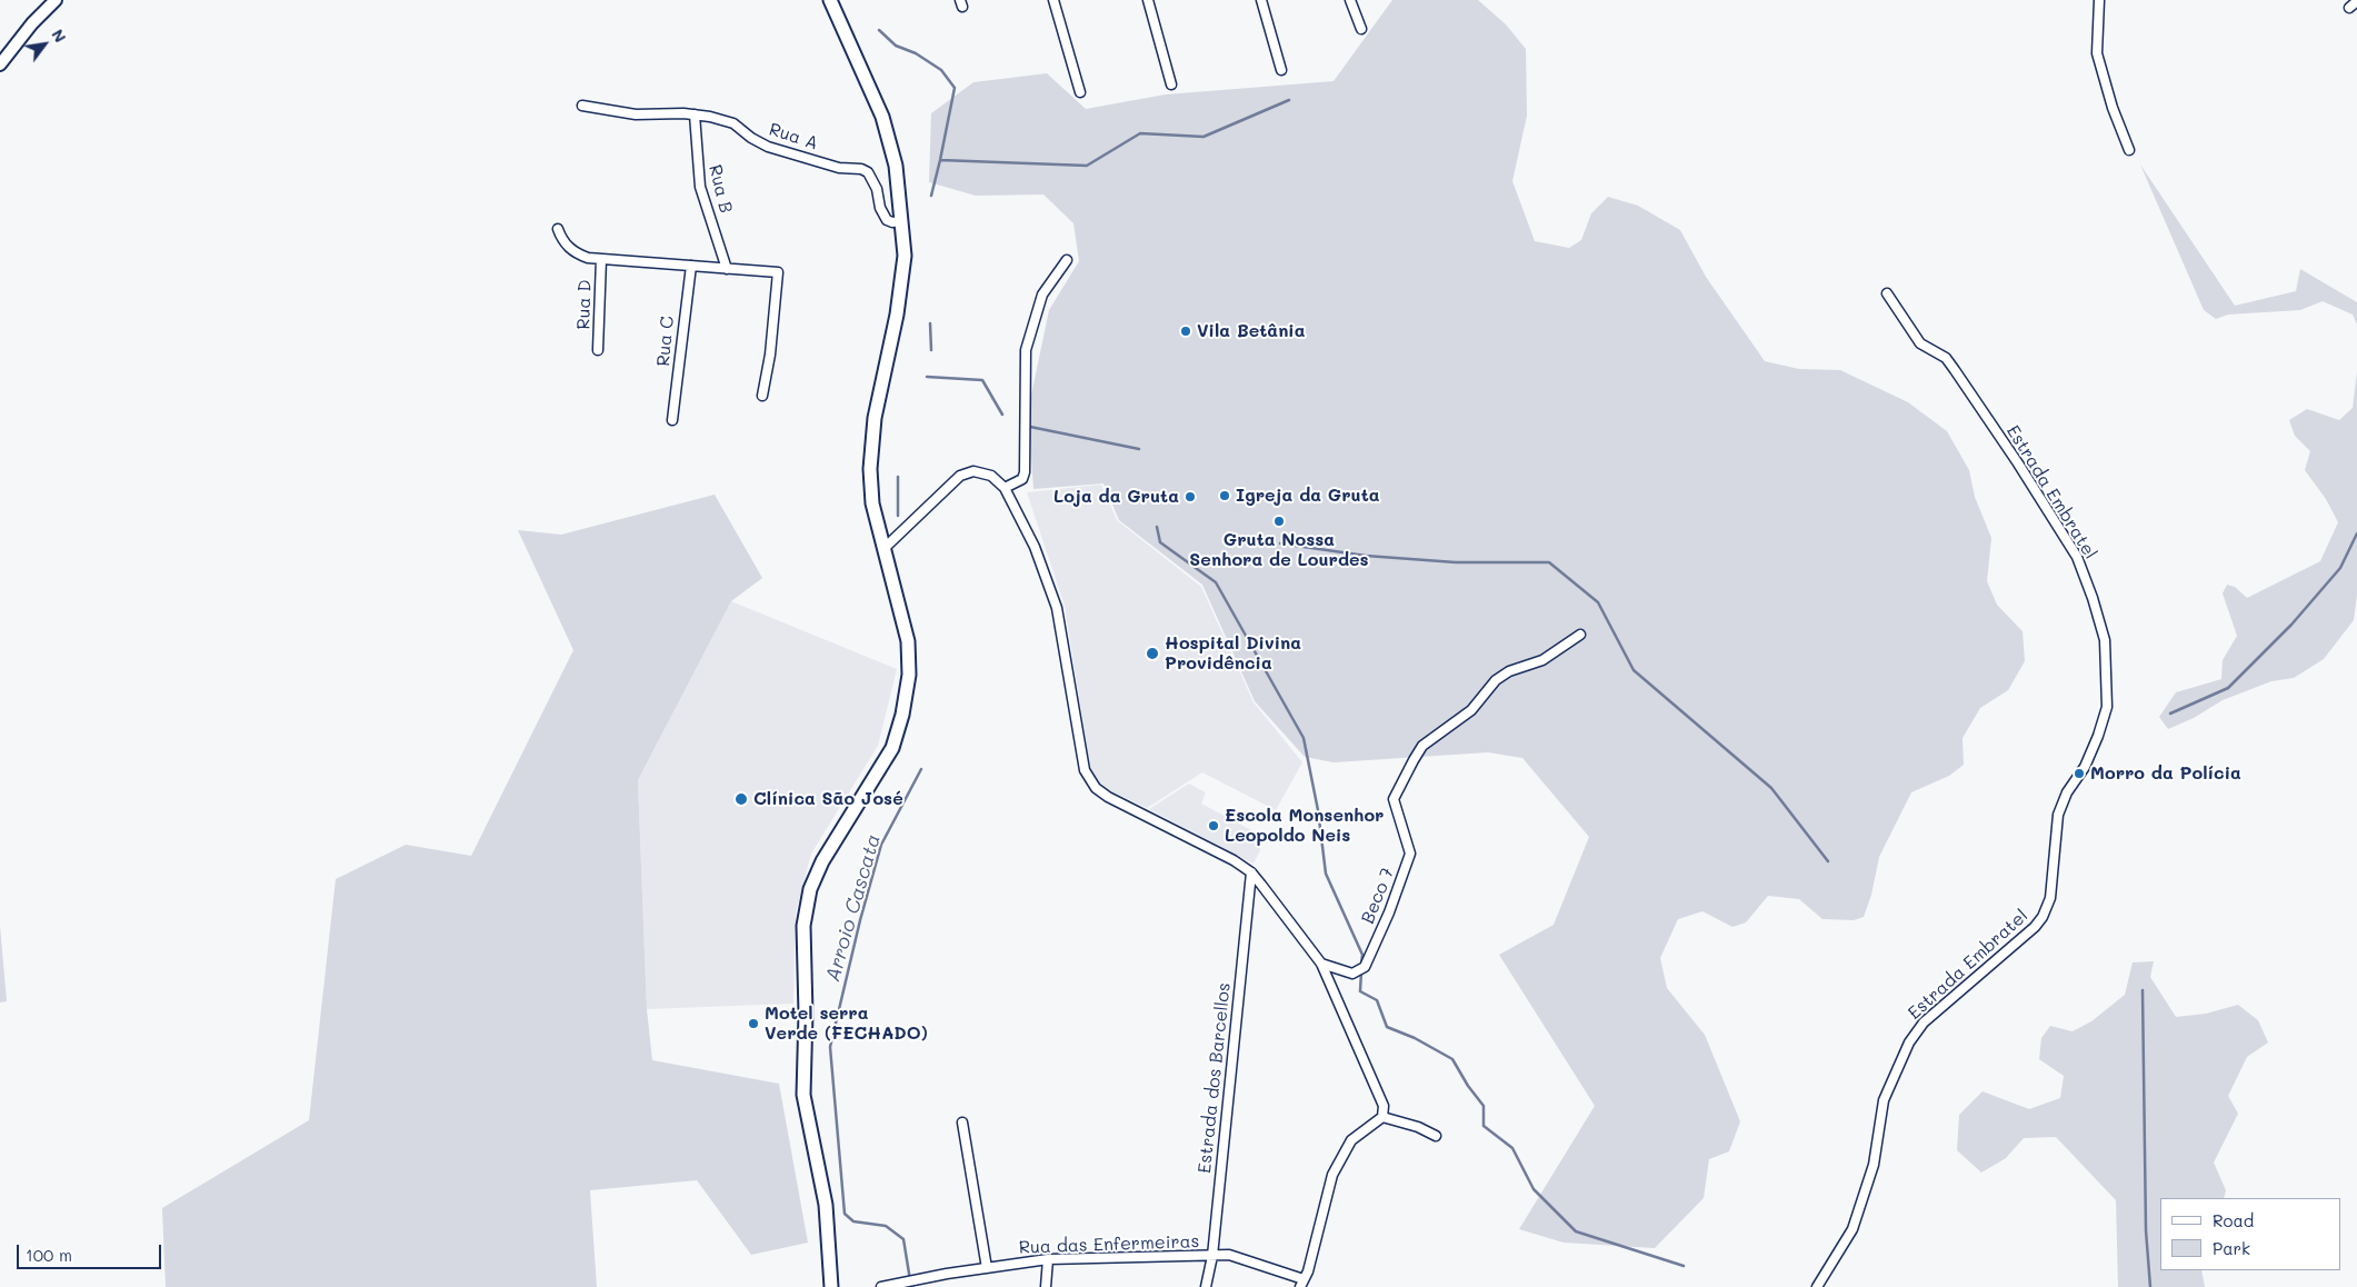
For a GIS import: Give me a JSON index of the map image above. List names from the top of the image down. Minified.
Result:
{"streets":{"street":["Rua A","Rua B","Rua D","Rua C","Estrada Embratel","Beco 7","Estrada dos Barcellos","Rua das Enfermeiras"]},"crossings":[["Rua A","Rua B"],["Estrada dos Barcellos","Rua das Enfermeiras"]],"water":["Arroio Cascata"],"places":["Vila Betânia","Igreja da Gruta","Loja da Gruta","Gruta Nossa Senhora de Lourdes","Hospital Divina Providência","Morro da Polícia","Clínica São José","Escola Monsenhor Leopoldo Neis","Motel serra Verde (FECHADO)"],"legend":["Road","Park"],"scale_bar":"100 m","north":"top right"}
